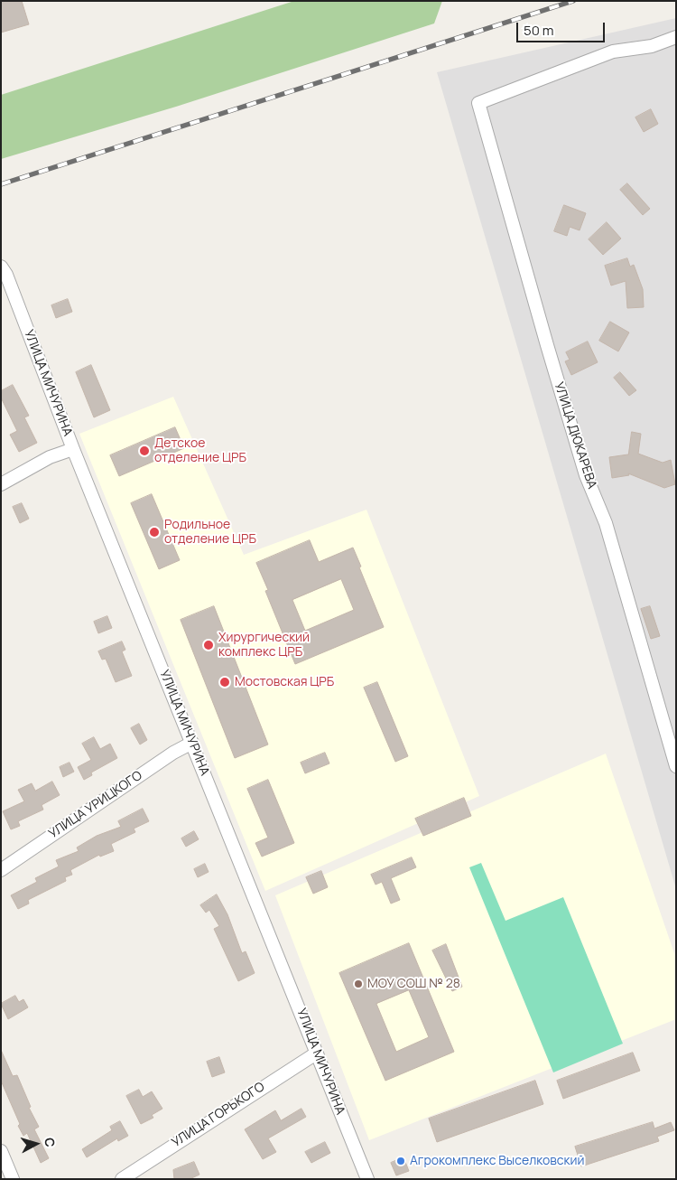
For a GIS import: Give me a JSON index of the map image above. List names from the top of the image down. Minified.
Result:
{"streets":{"street":["УЛИЦА МИЧУРИНА","УЛИЦА ДЮКАРЕВА","УЛИЦА УРИЦКОГО","УЛИЦА ГОРЬКОГО"]},"crossings":[["УЛИЦА МИЧУРИНА","УЛИЦА УРИЦКОГО"],["УЛИЦА МИЧУРИНА","УЛИЦА ГОРЬКОГО"]],"places":["Детское отделение ЦРБ","Родильное отделение ЦРБ","Хирургический комплекс ЦРБ","Мостовская ЦРБ","МОУ СОШ № 28","Агрокомплекс Выселковский"],"scale_bar":"50 m","north":"right"}
